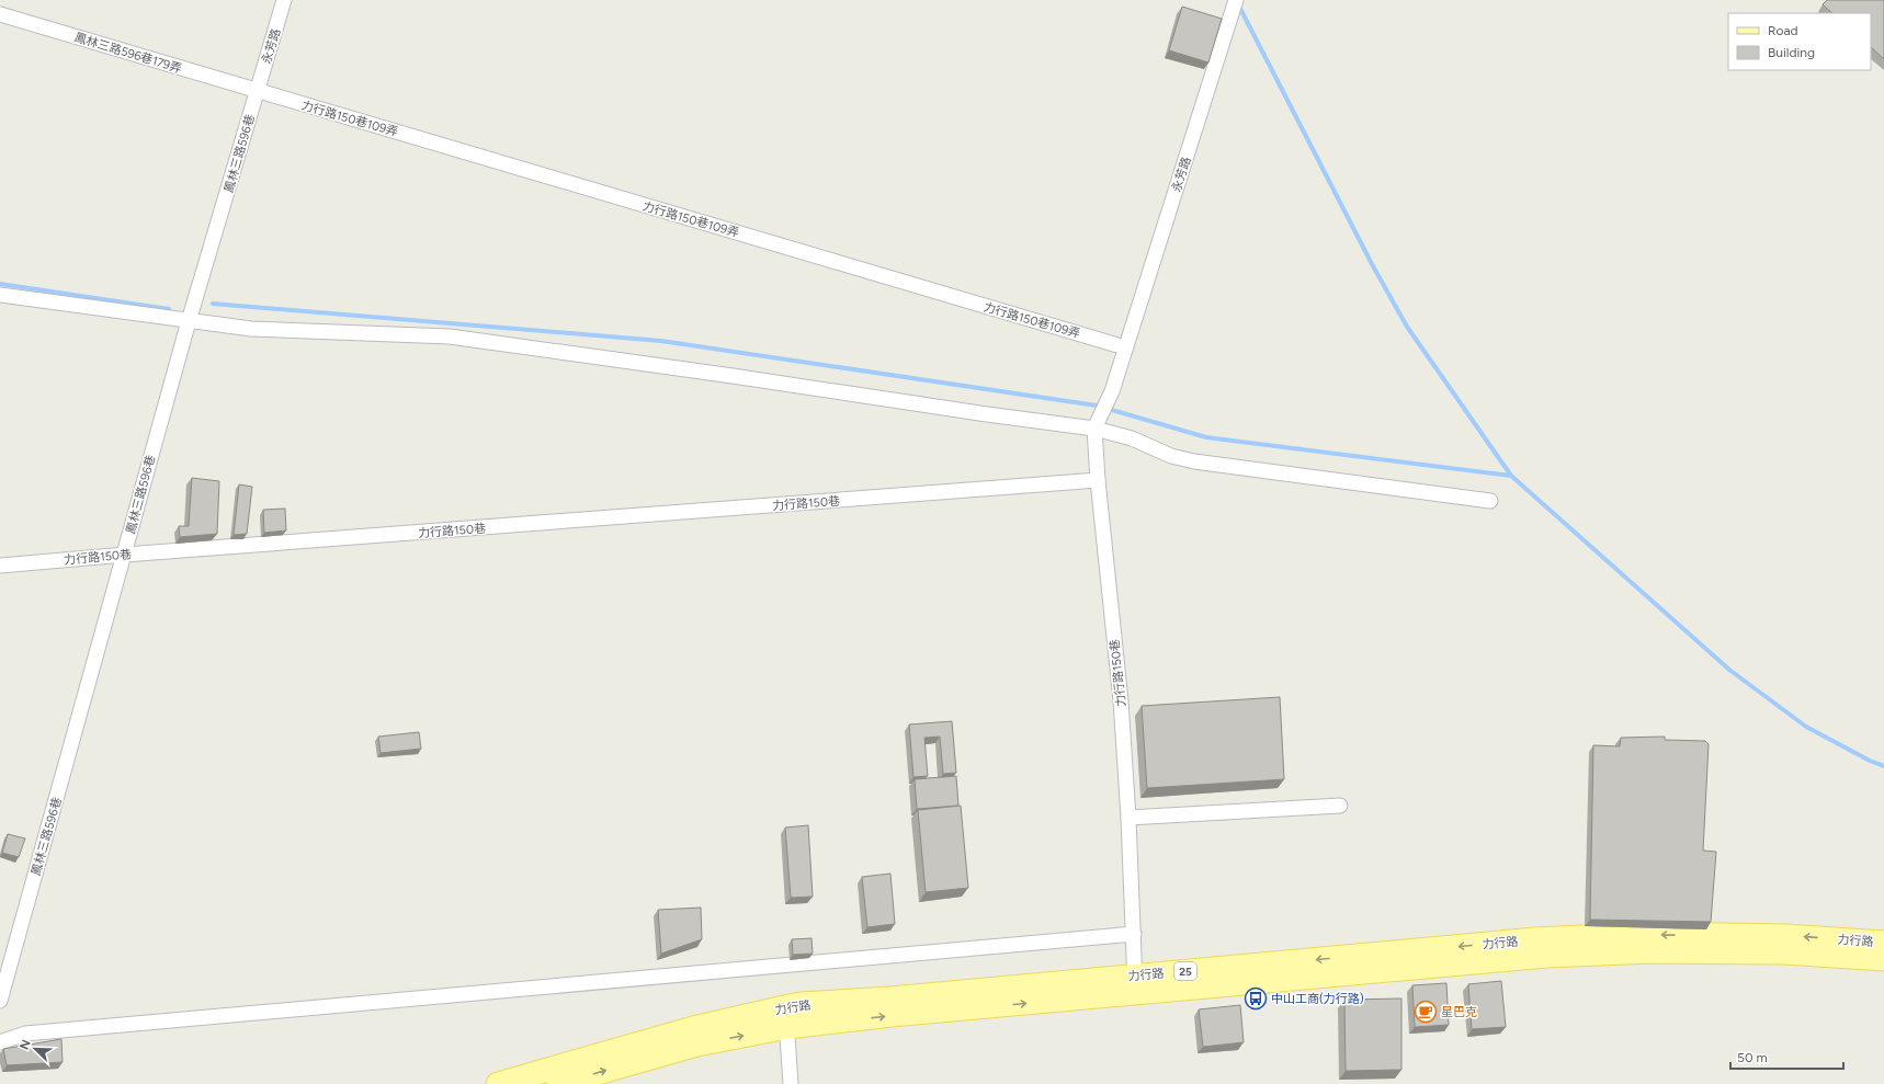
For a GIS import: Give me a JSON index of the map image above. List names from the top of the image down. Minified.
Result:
{"streets":{"main road":["力行路","25"],"street":["永芳路","鳳林三路596巷179弄","力行路150巷109弄","鳳林三路596巷","力行路150巷"]},"crossings":[["永芳路","鳳林三路596巷179弄"],["永芳路","力行路150巷109弄"],["永芳路","鳳林三路596巷"],["鳳林三路596巷179弄","力行路150巷109弄"],["鳳林三路596巷179弄","鳳林三路596巷"],["力行路150巷109弄","鳳林三路596巷"],["鳳林三路596巷","力行路150巷"],["力行路150巷","力行路"]],"places":{"bus stop":["中山工商(力行路)"],"cafe":["星巴克"]},"legend":["Road","Building"],"scale_bar":"50 m","north":"top left"}
